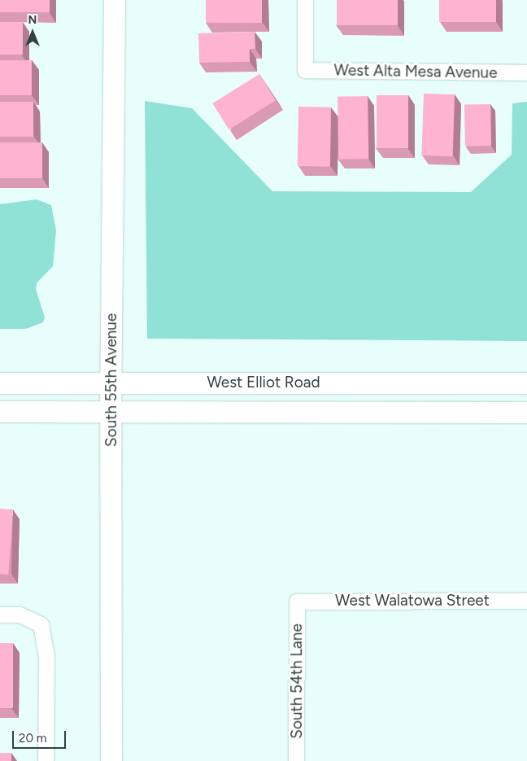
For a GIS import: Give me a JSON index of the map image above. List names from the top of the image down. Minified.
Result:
{"streets":{"main road":["South 55th Avenue","West Elliot Road"],"street":["West Alta Mesa Avenue","West Walatowa Street","South 54th Lane"]},"crossings":[["South 55th Avenue","West Elliot Road"],["West Walatowa Street","South 54th Lane"]],"scale_bar":"20 m","north":"top"}
